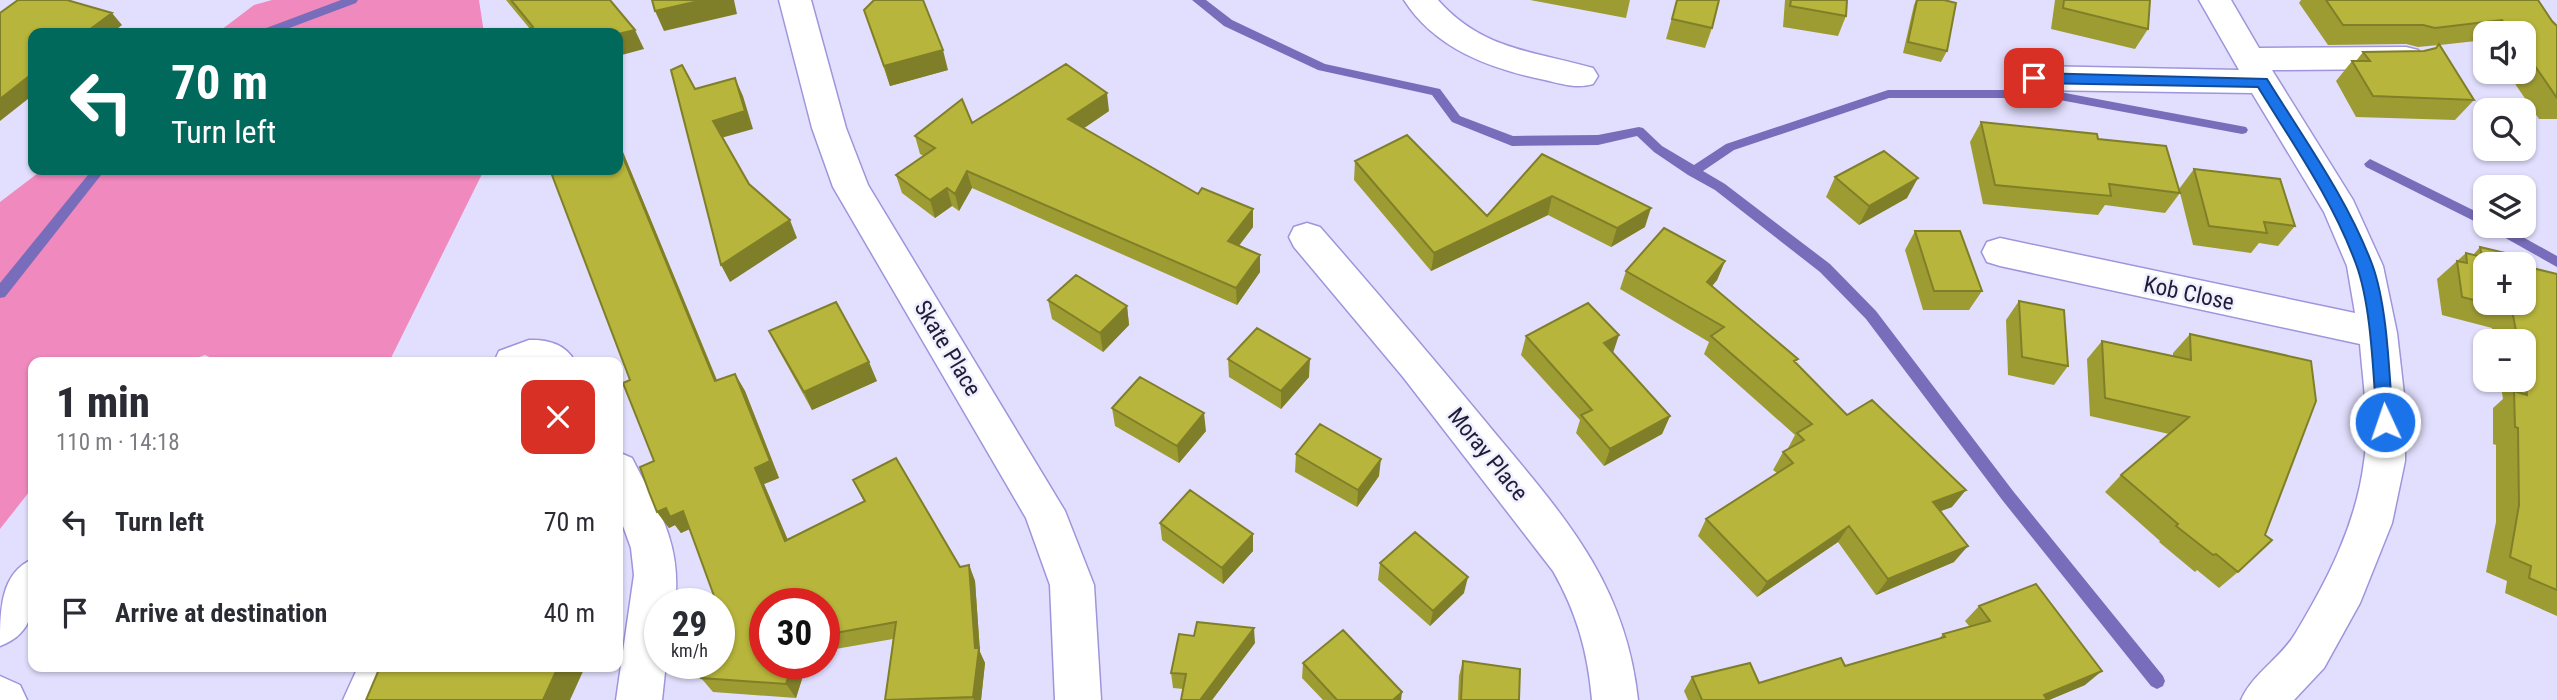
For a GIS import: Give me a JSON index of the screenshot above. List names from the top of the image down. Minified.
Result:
{"streets":{"street":["Kob Close","Skate Place","Moray Place"]},"page":{"map_buttons":["+","−"],"turn":["70 m","Turn left"],"heading":["1 min","110 m · 14:18"],"list":[{"name":"Turn left","value":"70 m"},{"name":"Arrive at destination","value":"40 m"}],"speed":"29 km/h","limit":"30"}}
